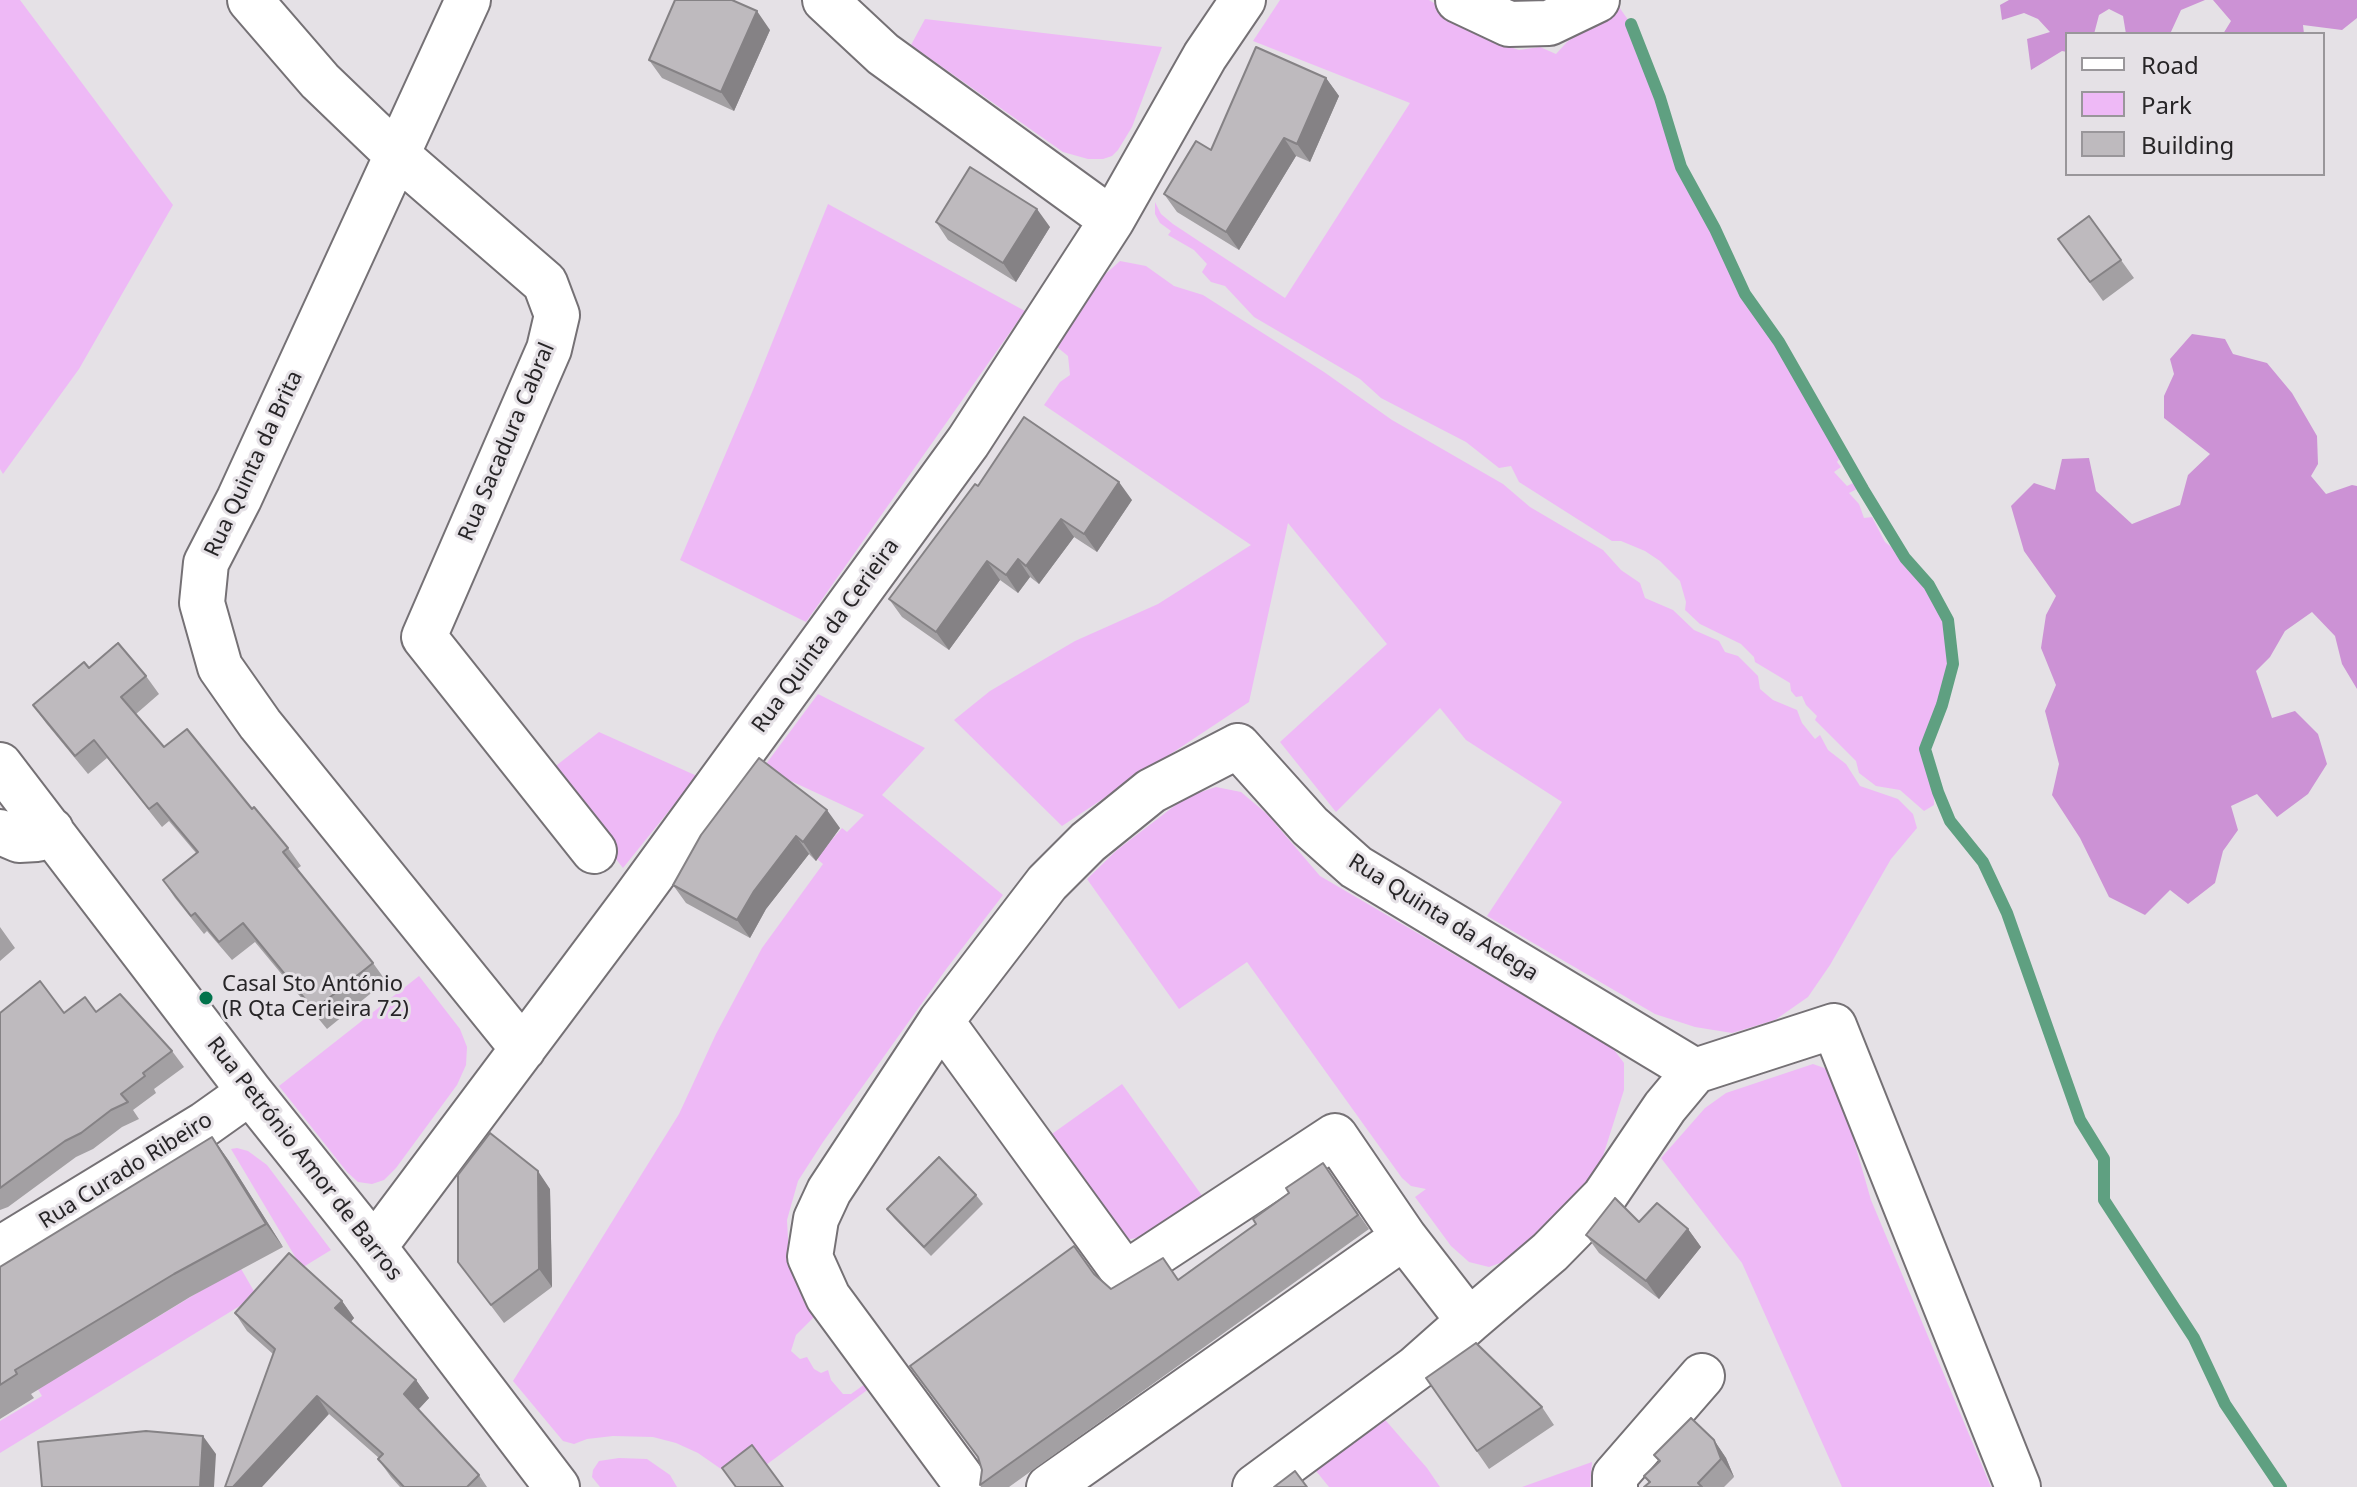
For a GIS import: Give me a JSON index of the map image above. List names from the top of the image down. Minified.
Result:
{"streets":{"street":["Rua Sacadura Cabral","Rua Quinta da Brita","Rua Quinta da Cerieira","Rua Quinta da Adega","Rua Petrónio Amor de Barros","Rua Curado Ribeiro"]},"crossings":[["Rua Sacadura Cabral","Rua Quinta da Brita"],["Rua Quinta da Brita","Rua Quinta da Cerieira"],["Rua Quinta da Cerieira","Rua Petrónio Amor de Barros"],["Rua Petrónio Amor de Barros","Rua Curado Ribeiro"]],"places":["Casal Sto António (R Qta Cerieira 72)"],"legend":["Road","Park","Building"]}
